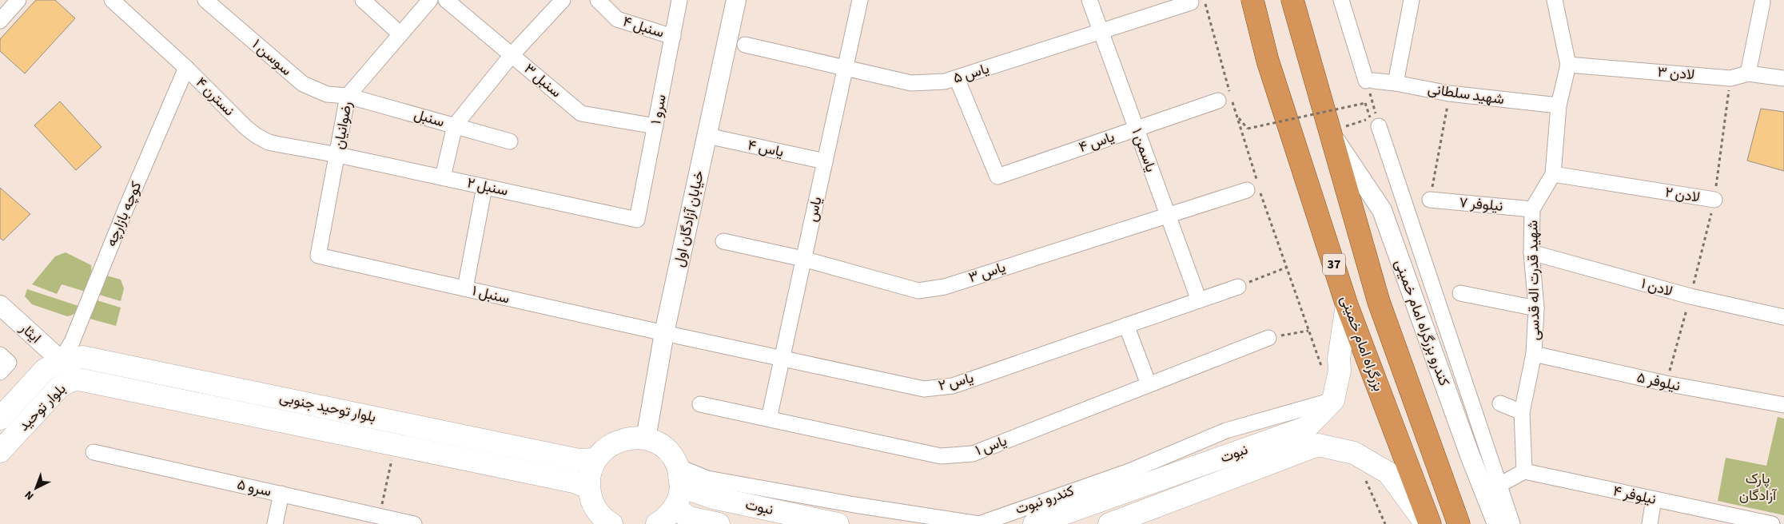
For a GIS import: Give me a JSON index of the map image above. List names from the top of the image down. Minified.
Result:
{"streets":{"highway":["37","بزرگراه امام خمینی"],"main road":["بلوار توحید","بلوار توحید جنوبی","نبوت"],"street":["سنبل ۴","سوسن ۱","یاس ۵","لادن ۳","سنبل ۳","شهید سلطانی","نسترن ۴","سرو ۱","سنبل","رضوانیان","یاس ۴","یاسمن ۱","سنبل ۲","لادن ۲","نیلوفر ۷","یاس","کوچه بازارچه","خیابان آزادگان اول","یاس ۳","شهید قدرت اله قدسی","لادن ۱","سنبل ۱","کندرو بزرگراه امام خمینی","ایثار","یاس ۲","نیلوفر ۵","یاس ۱","سرو ۵","نیلوفر ۴","کندرو نبوت"]},"crossings":[["سنبل ۴","سرو ۱"],["سوسن ۱","سنبل"],["سوسن ۱","رضوانیان"],["یاس ۵","یاس ۴"],["یاس ۵","یاسمن ۱"],["یاس ۵","یاس"],["لادن ۳","لادن ۲"],["لادن ۳","شهید قدرت اله قدسی"],["سنبل ۳","سرو ۱"],["شهید سلطانی","شهید قدرت اله قدسی"],["نسترن ۴","رضوانیان"],["نسترن ۴","سنبل ۲"],["نسترن ۴","کوچه بازارچه"],["سرو ۱","سنبل ۲"],["سنبل","رضوانیان"],["رضوانیان","سنبل ۲"],["رضوانیان","سنبل ۱"],["یاس ۴","یاسمن ۱"],["یاس ۴","یاس"],["یاس ۴","خیابان آزادگان اول"],["یاسمن ۱","یاس ۳"],["یاسمن ۱","یاس ۲"],["لادن ۲","شهید قدرت اله قدسی"],["نیلوفر ۷","شهید قدرت اله قدسی"],["یاس","یاس ۳"],["یاس","یاس ۲"],["یاس","یاس ۱"],["کوچه بازارچه","ایثار"],["کوچه بازارچه","بلوار توحید"],["کوچه بازارچه","بلوار توحید جنوبی"],["خیابان آزادگان اول","سنبل ۱"],["خیابان آزادگان اول","یاس ۲"],["شهید قدرت اله قدسی","لادن ۱"],["شهید قدرت اله قدسی","نیلوفر ۵"],["شهید قدرت اله قدسی","نیلوفر ۴"],["سنبل ۱","یاس ۲"],["کندرو بزرگراه امام خمینی","بزرگراه امام خمینی"],["ایثار","بلوار توحید"],["ایثار","بلوار توحید جنوبی"],["بلوار توحید","بلوار توحید جنوبی"],["نبوت","کندرو نبوت"]],"parks":["پارک آزادگان"],"north":"bottom left"}
